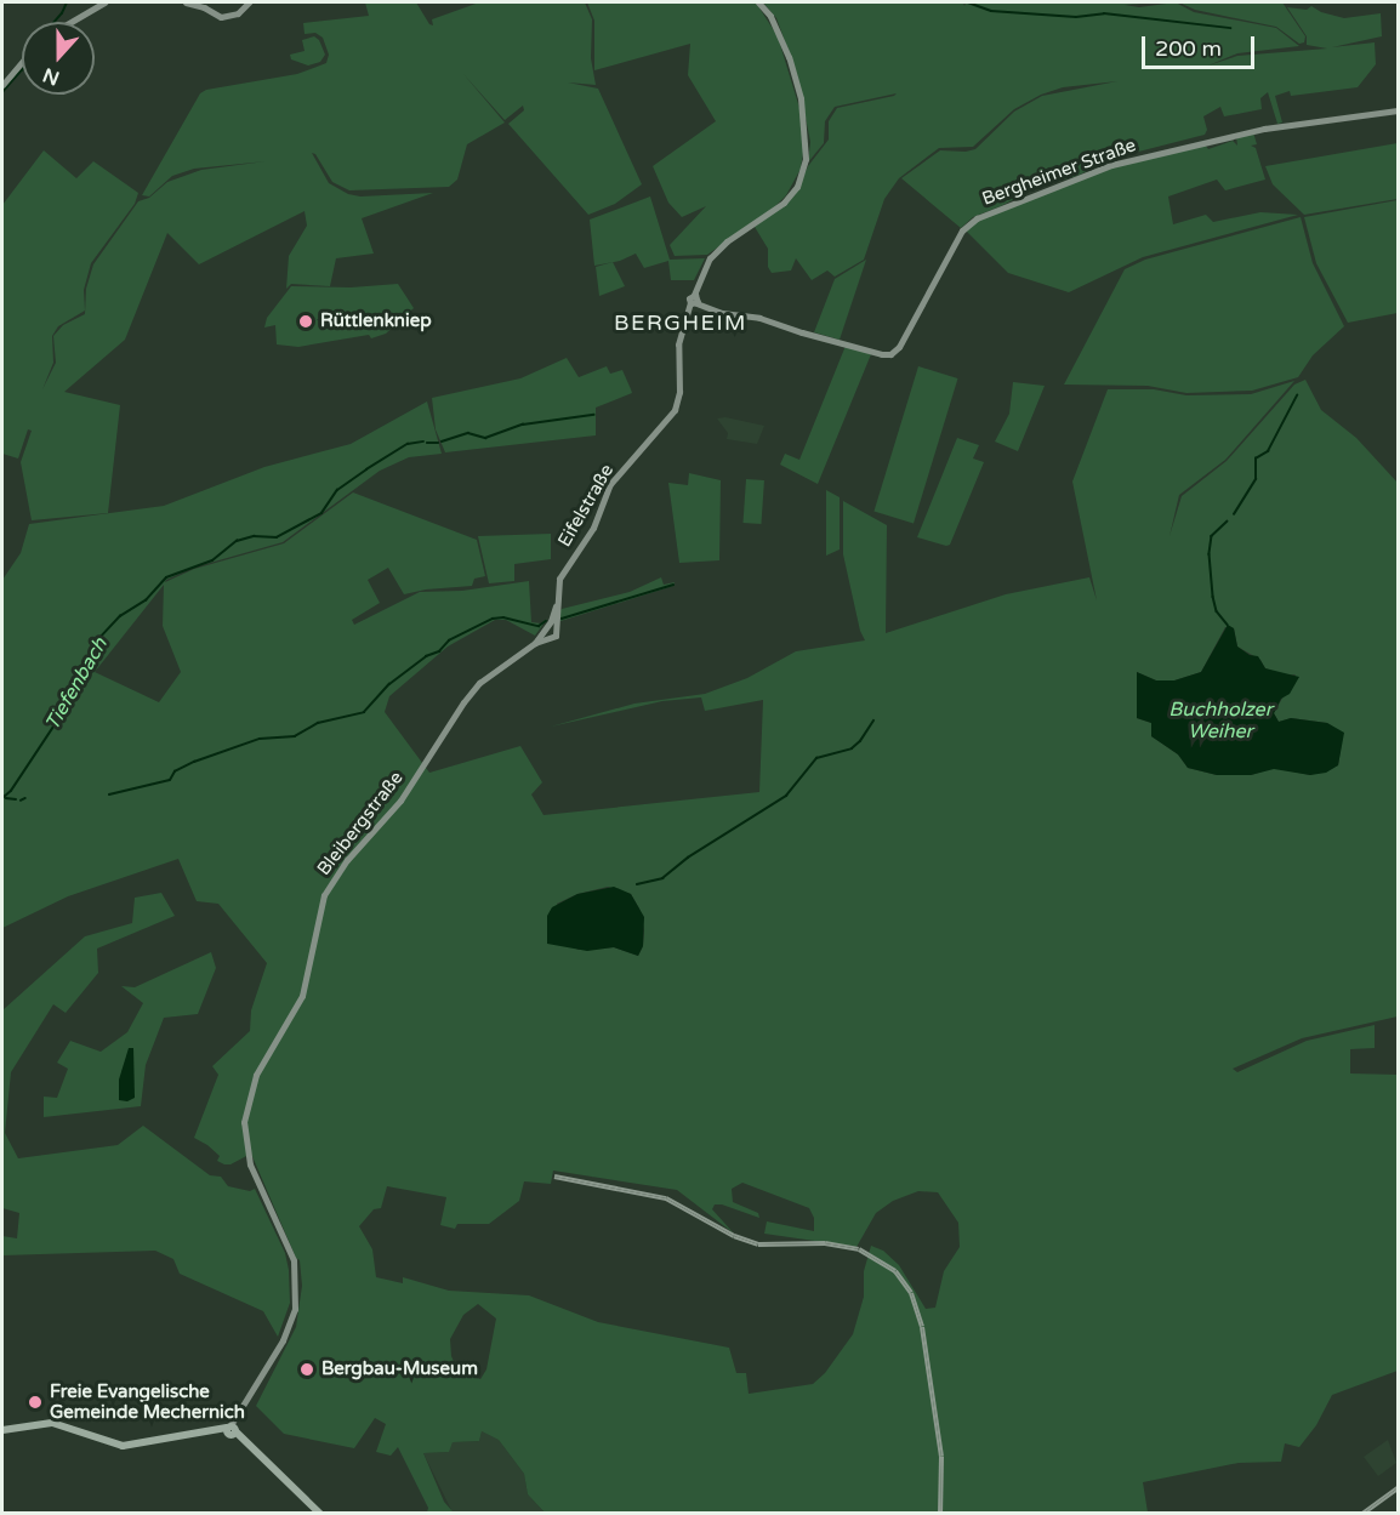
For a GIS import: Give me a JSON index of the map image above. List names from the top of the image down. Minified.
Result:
{"streets":{"street":["Bergheimer Straße","Eifelstraße","Bleibergstraße"]},"crossings":[["Bergheimer Straße","Eifelstraße"],["Eifelstraße","Bleibergstraße"]],"districts":["BERGHEIM"],"water":["Tiefenbach","Buchholzer Weiher"],"places":["Rüttlenkniep","Bergbau-Museum","Freie Evangelische Gemeinde Mechernich"],"scale_bar":"200 m","north":"bottom"}
